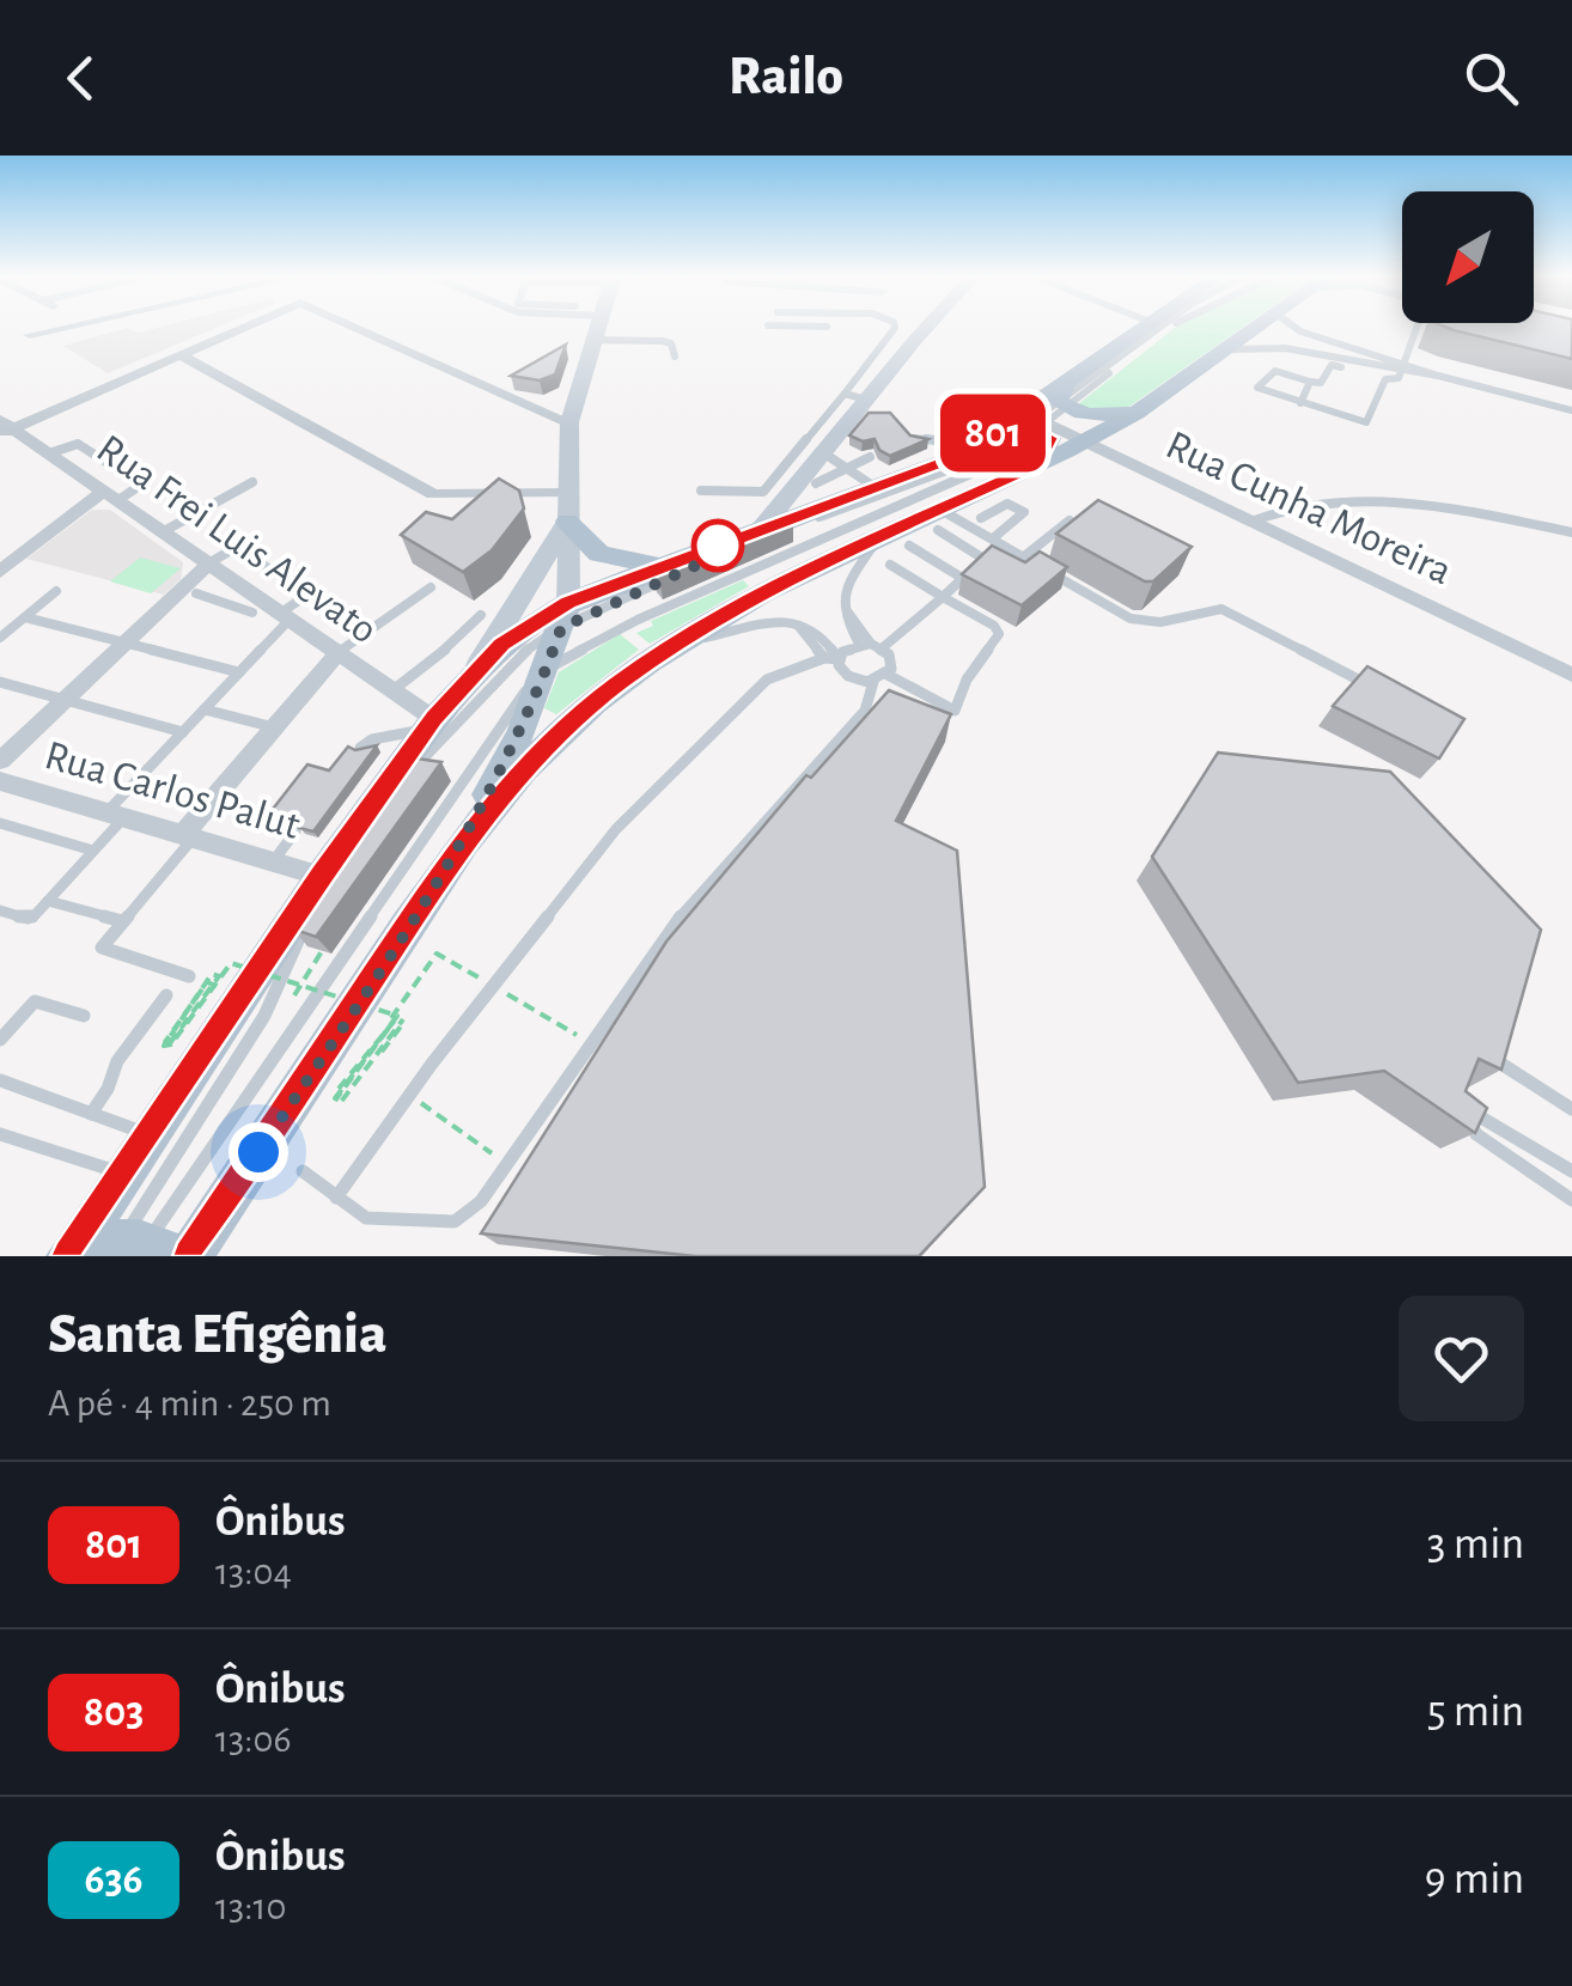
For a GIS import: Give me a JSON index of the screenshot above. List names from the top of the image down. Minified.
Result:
{"streets":{"street":["Rua Cunha Moreira","Rua Frei Luis Alevato","Rua Carlos Palut"]},"lines":["bus line 801"],"north":"bottom left","page":{"header":"Railo","on_map":"801","heading":["Santa Efigênia","A pé · 4 min · 250 m"],"list":[{"mark":"801","name":"Ônibus","note":"13:04","value":"3 min"},{"mark":"803","name":"Ônibus","note":"13:06","value":"5 min"},{"mark":"636","name":"Ônibus","note":"13:10","value":"9 min"}]}}
